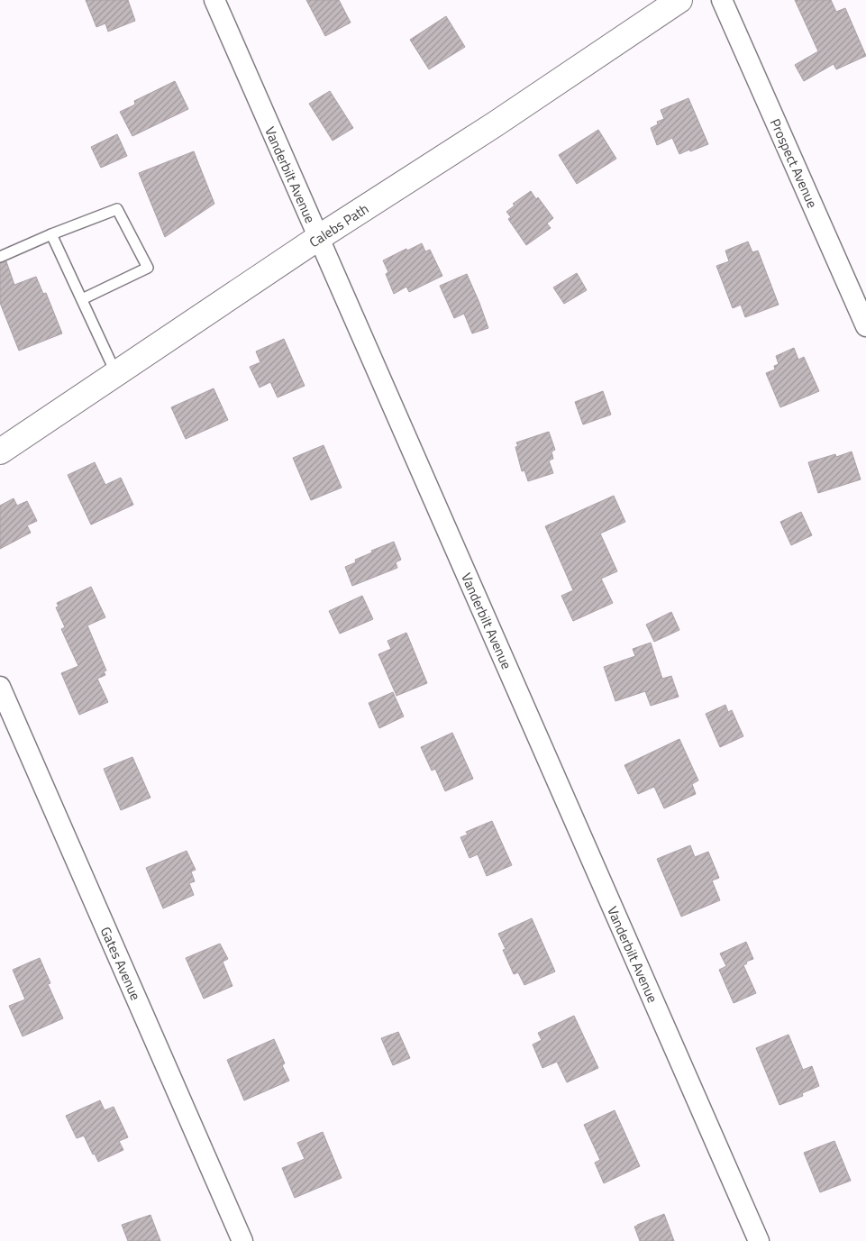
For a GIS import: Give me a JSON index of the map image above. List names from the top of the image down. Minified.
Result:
{"streets":{"street":["Prospect Avenue","Vanderbilt Avenue","Calebs Path","Gates Avenue"]},"crossings":[["Vanderbilt Avenue","Calebs Path"]]}
